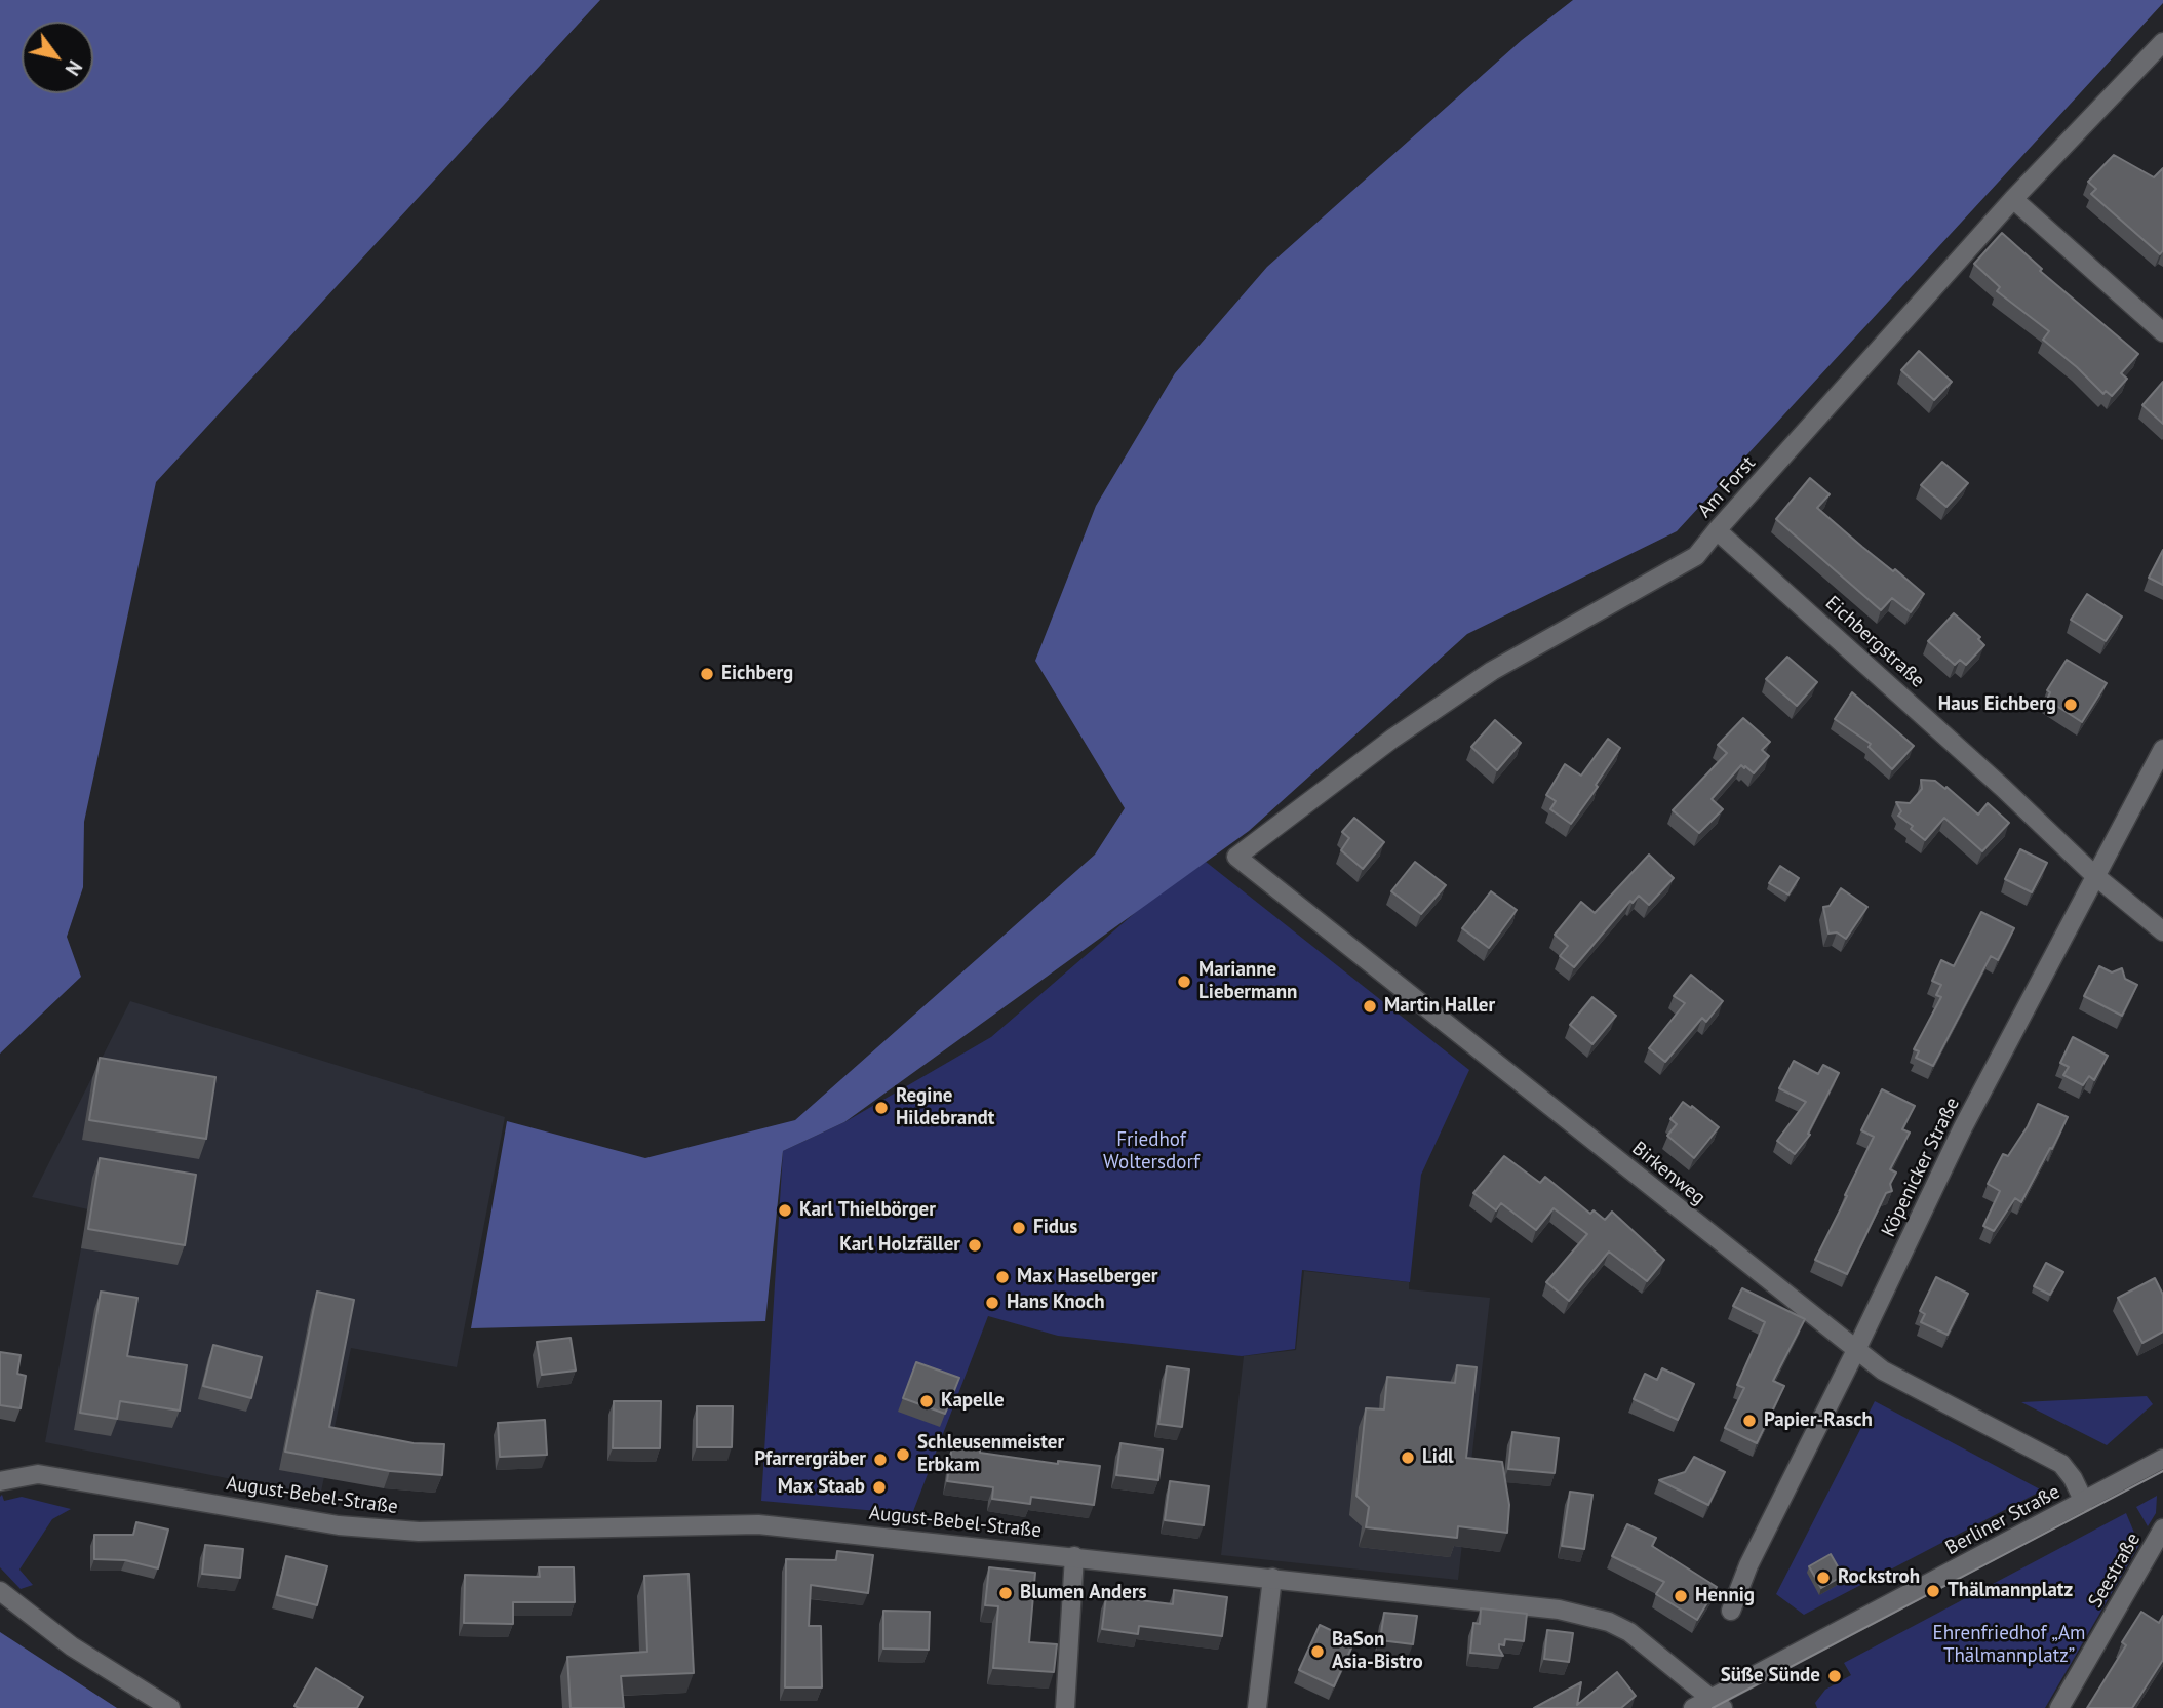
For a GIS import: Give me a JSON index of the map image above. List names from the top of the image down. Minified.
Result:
{"streets":{"street":["Am Forst","Eichbergstraße","Köpenicker Straße","Birkenweg","August-Bebel-Straße","Berliner Straße","Seestraße"]},"crossings":[["Am Forst","Eichbergstraße"],["Am Forst","Birkenweg"],["Eichbergstraße","Köpenicker Straße"],["Köpenicker Straße","Birkenweg"],["Birkenweg","Berliner Straße"],["August-Bebel-Straße","Berliner Straße"]],"parks":["Friedhof Woltersdorf","Ehrenfriedhof „Am Thälmannplatz”"],"places":["Eichberg","Haus Eichberg","Marianne Liebermann","Martin Haller","Regine Hildebrandt","Karl Thielbörger","Fidus","Karl Holzfäller","Max Haselberger","Hans Knoch","Kapelle","Papier-Rasch","Schleusenmeister Erbkam","Lidl","Pfarrergräber","Max Staab","Rockstroh","Thälmannplatz","Blumen Anders","Hennig","BaSon Asia-Bistro","Süße Sünde"],"north":"bottom right"}
